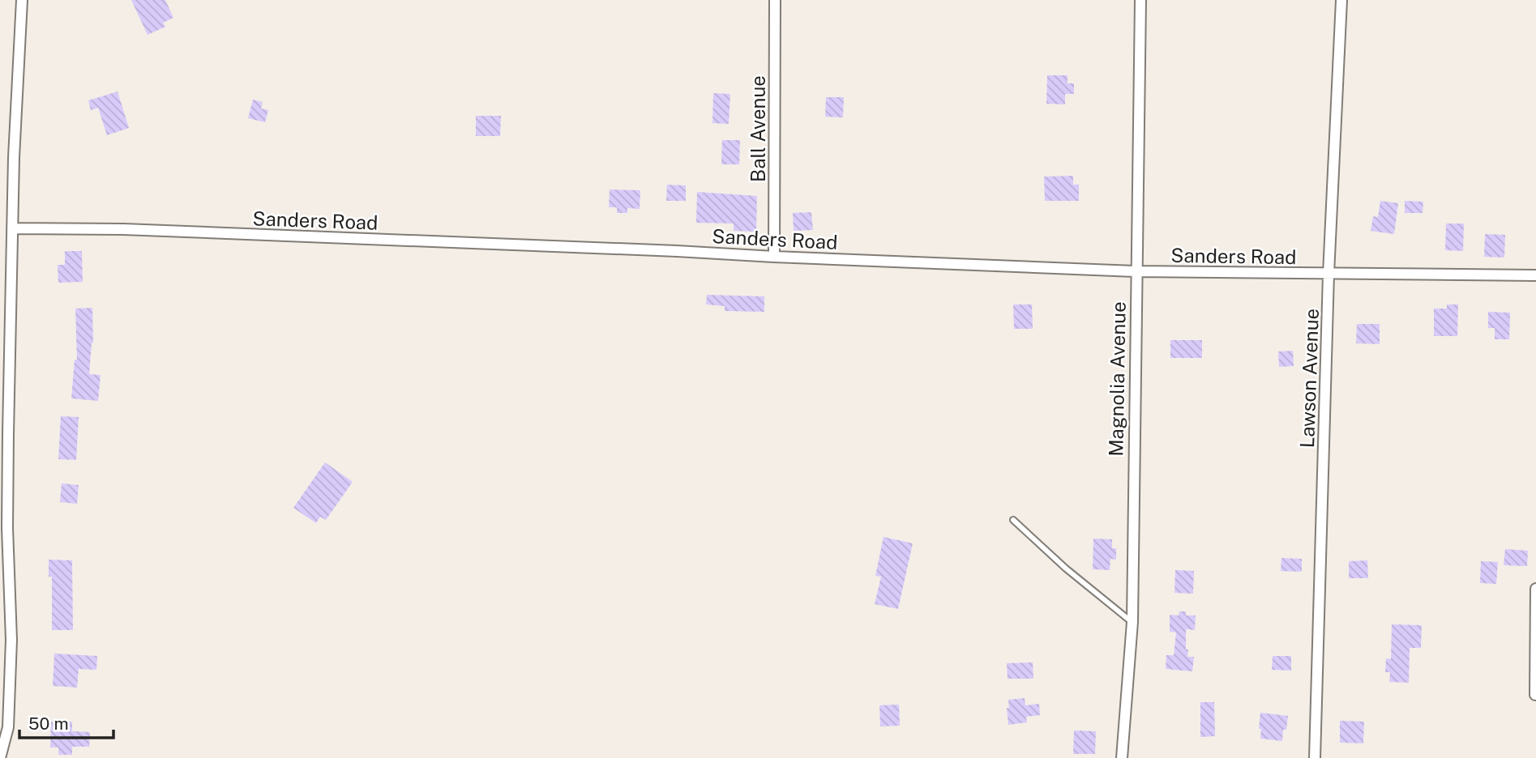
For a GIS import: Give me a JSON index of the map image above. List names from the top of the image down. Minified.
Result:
{"streets":{"street":["Ball Avenue","Sanders Road","Lawson Avenue","Magnolia Avenue"]},"crossings":[["Ball Avenue","Sanders Road"],["Sanders Road","Lawson Avenue"],["Sanders Road","Magnolia Avenue"]],"scale_bar":"50 m"}
